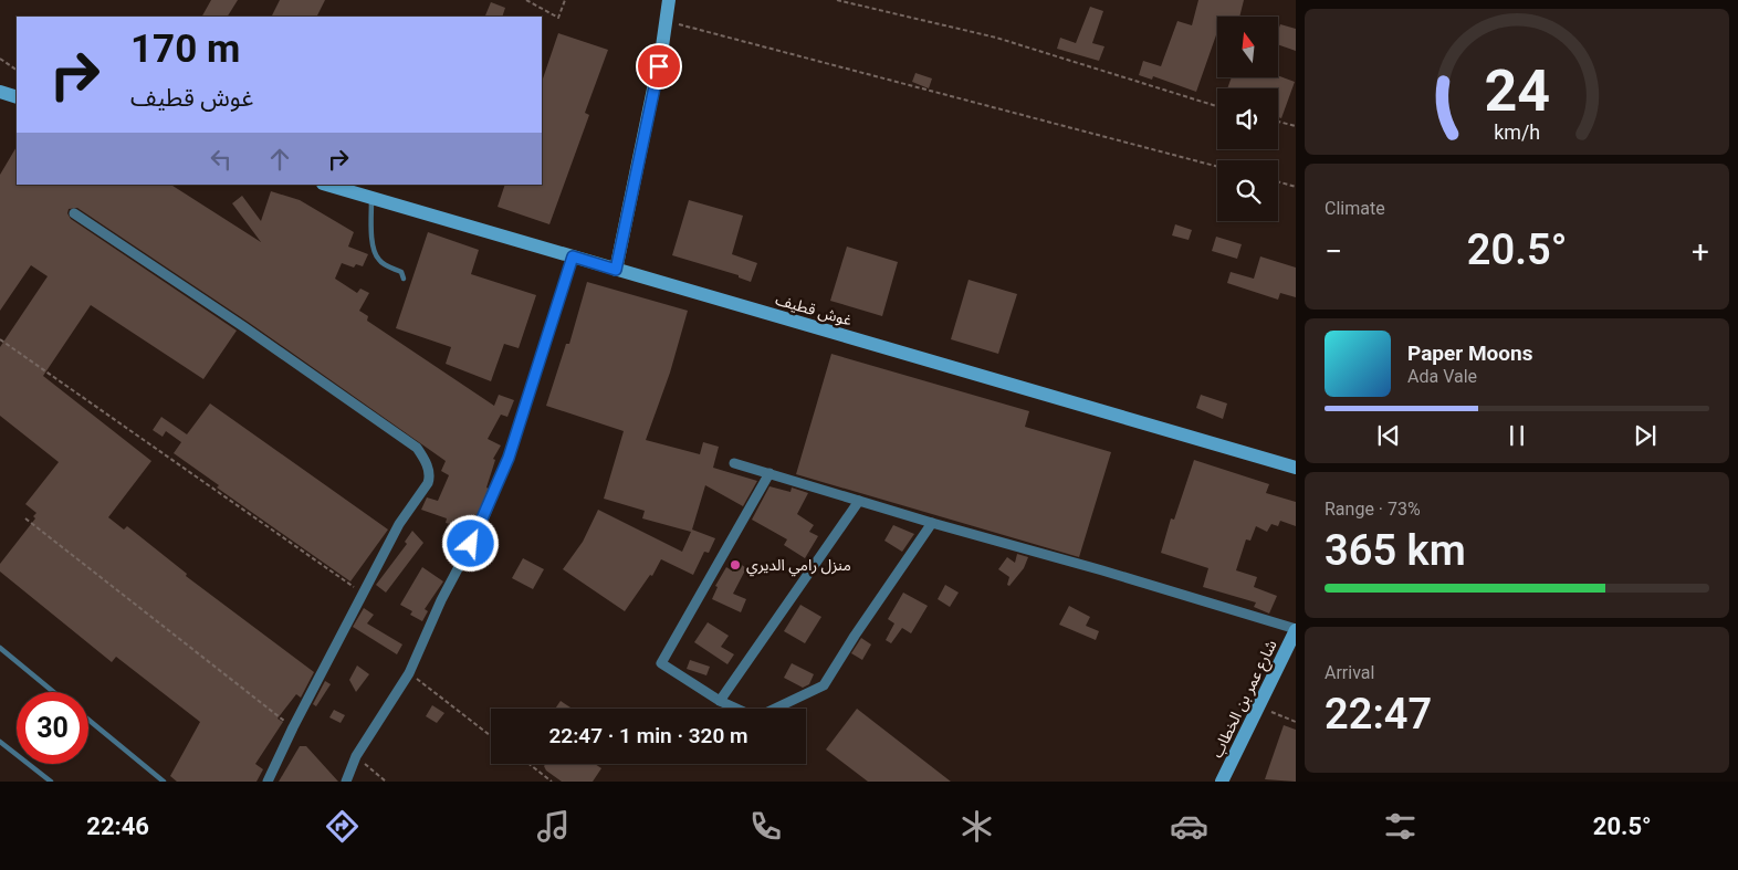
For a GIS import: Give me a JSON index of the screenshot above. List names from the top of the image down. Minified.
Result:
{"streets":{"main road":["غوش قطيف","شارع عمر بن الخطاب"]},"places":["منزل رامي الديري"],"north":"top","page":{"turn":["170 m","غوش قطيف"],"tile":["Climate",["Range · 73%","365 km"],["Arrival","22:47"]],"heat":["−","20.5°","+"],"song":["Paper Moons","Ada Vale"],"limit":"30","trip":"22:47 · 1 min · 320 m","tabs":["22:46","20.5°"],"gauge":["24","km/h"]}}
